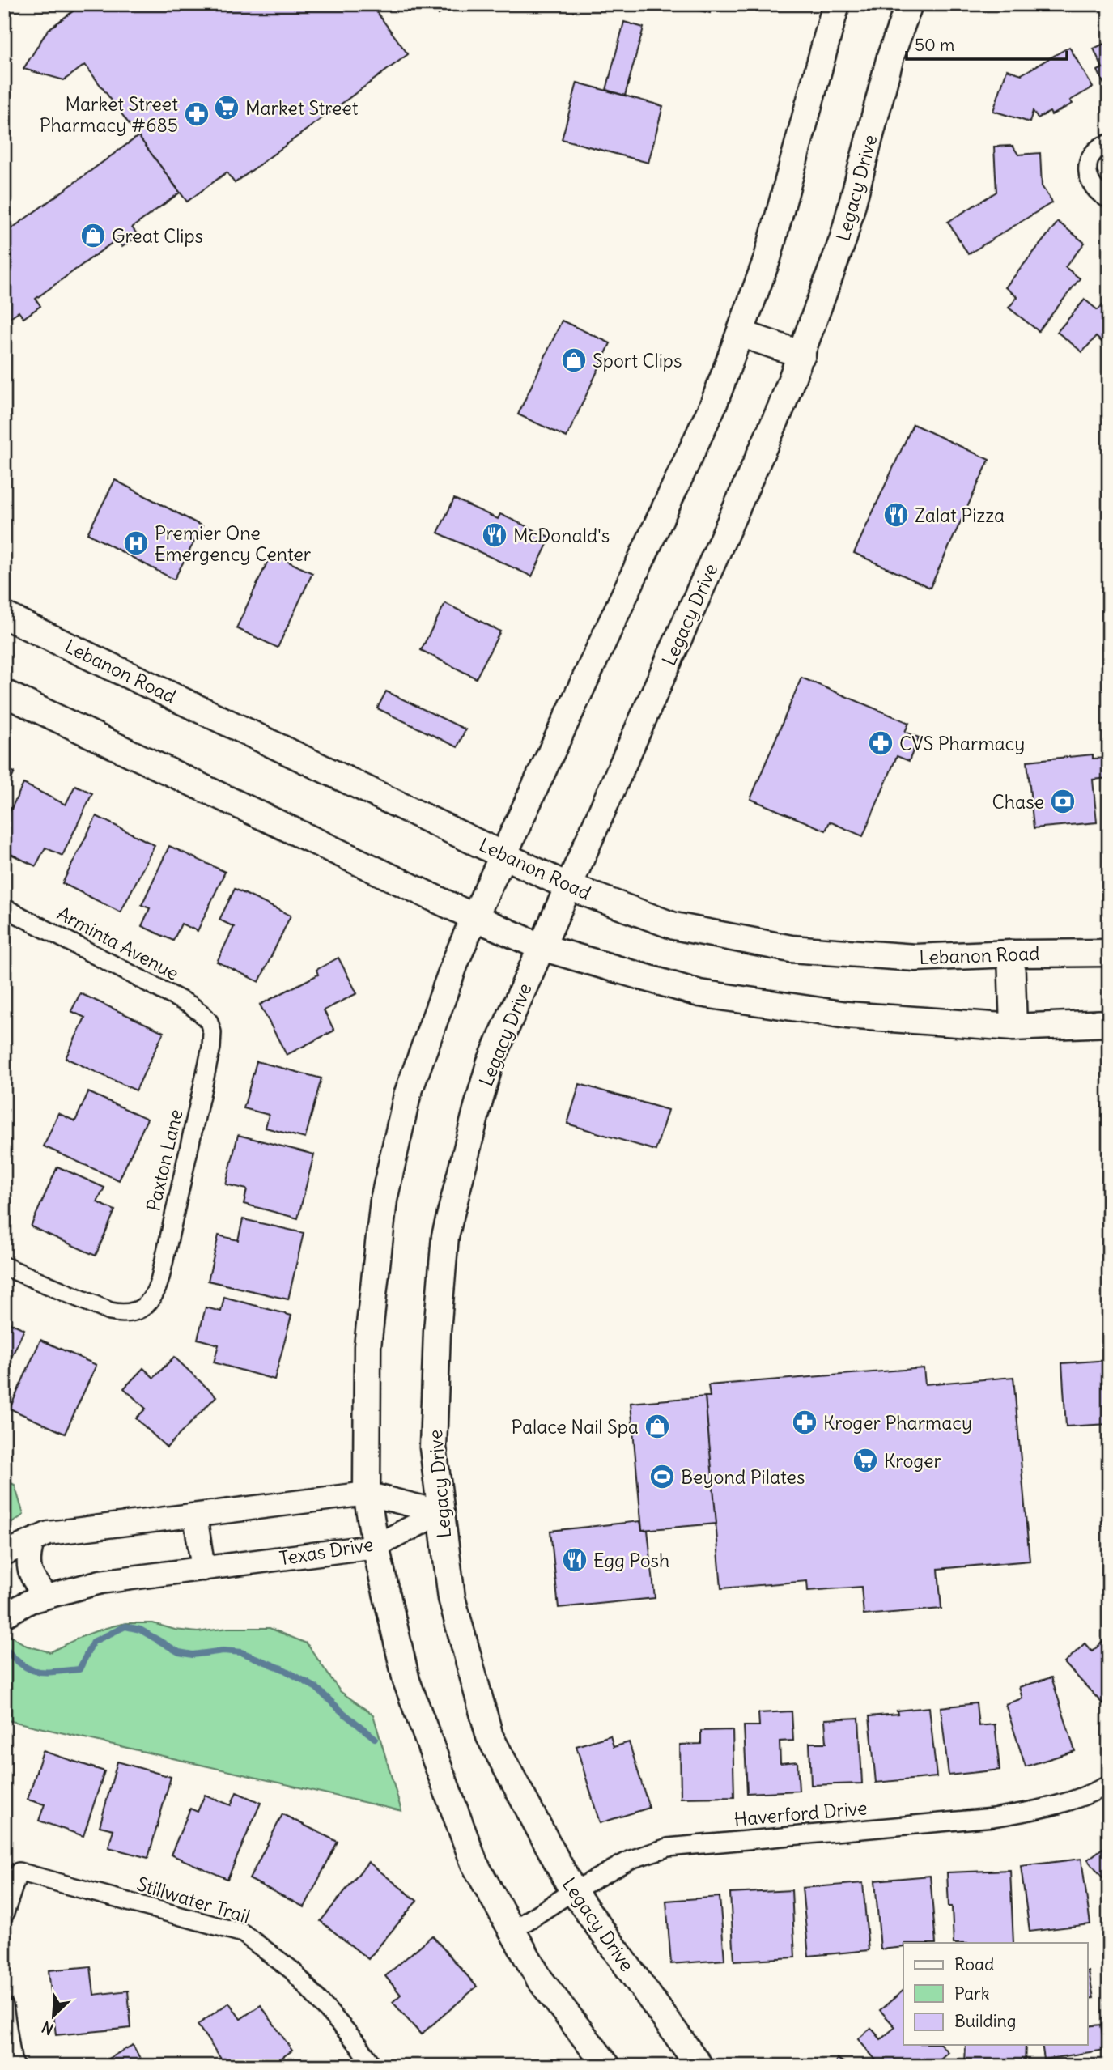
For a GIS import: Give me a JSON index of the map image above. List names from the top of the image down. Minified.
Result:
{"streets":{"main road":["Legacy Drive","Lebanon Road"],"street":["Arminta Avenue","Paxton Lane","Texas Drive","Haverford Drive","Stillwater Trail"]},"crossings":[["Legacy Drive","Lebanon Road"],["Legacy Drive","Texas Drive"],["Legacy Drive","Haverford Drive"],["Arminta Avenue","Paxton Lane"]],"places":{"supermarket":["Market Street","Kroger"],"pharmacy":["Market Street Pharmacy #685","CVS Pharmacy","Kroger Pharmacy"],"shop":["Great Clips","Sport Clips","Palace Nail Spa"],"restaurant":["Zalat Pizza","McDonald's","Egg Posh"],"hospital":["Premier One Emergency Center"],"bank":["Chase"],"sports":["Beyond Pilates"]},"legend":["Road","Park","Building"],"scale_bar":"50 m","north":"bottom left"}
